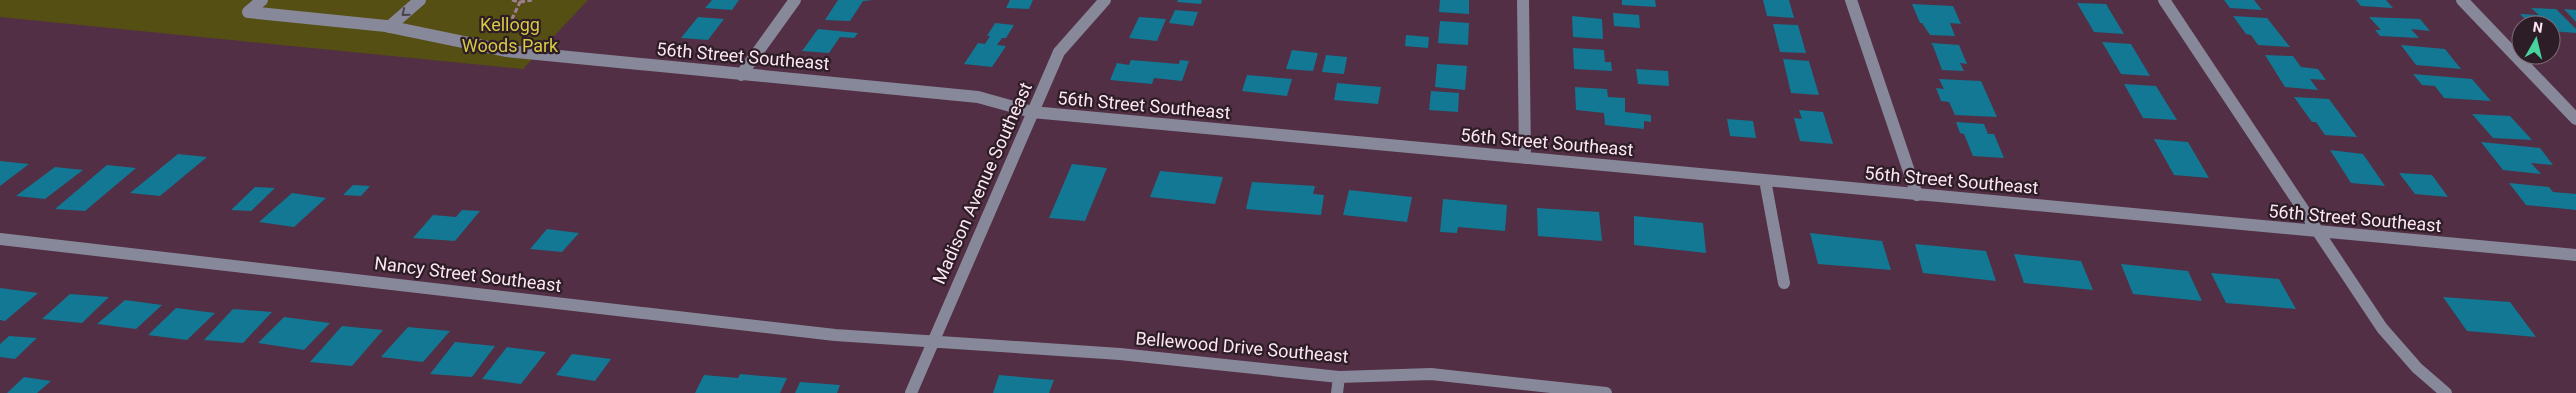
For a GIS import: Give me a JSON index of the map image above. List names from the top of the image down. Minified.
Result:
{"streets":{"street":["56th Street Southeast","Madison Avenue Southeast","Nancy Street Southeast","Bellewood Drive Southeast"]},"crossings":[["56th Street Southeast","Madison Avenue Southeast"],["Madison Avenue Southeast","Nancy Street Southeast"],["Madison Avenue Southeast","Bellewood Drive Southeast"],["Nancy Street Southeast","Bellewood Drive Southeast"]],"parks":["Kellogg Woods Park"],"north":"top"}
